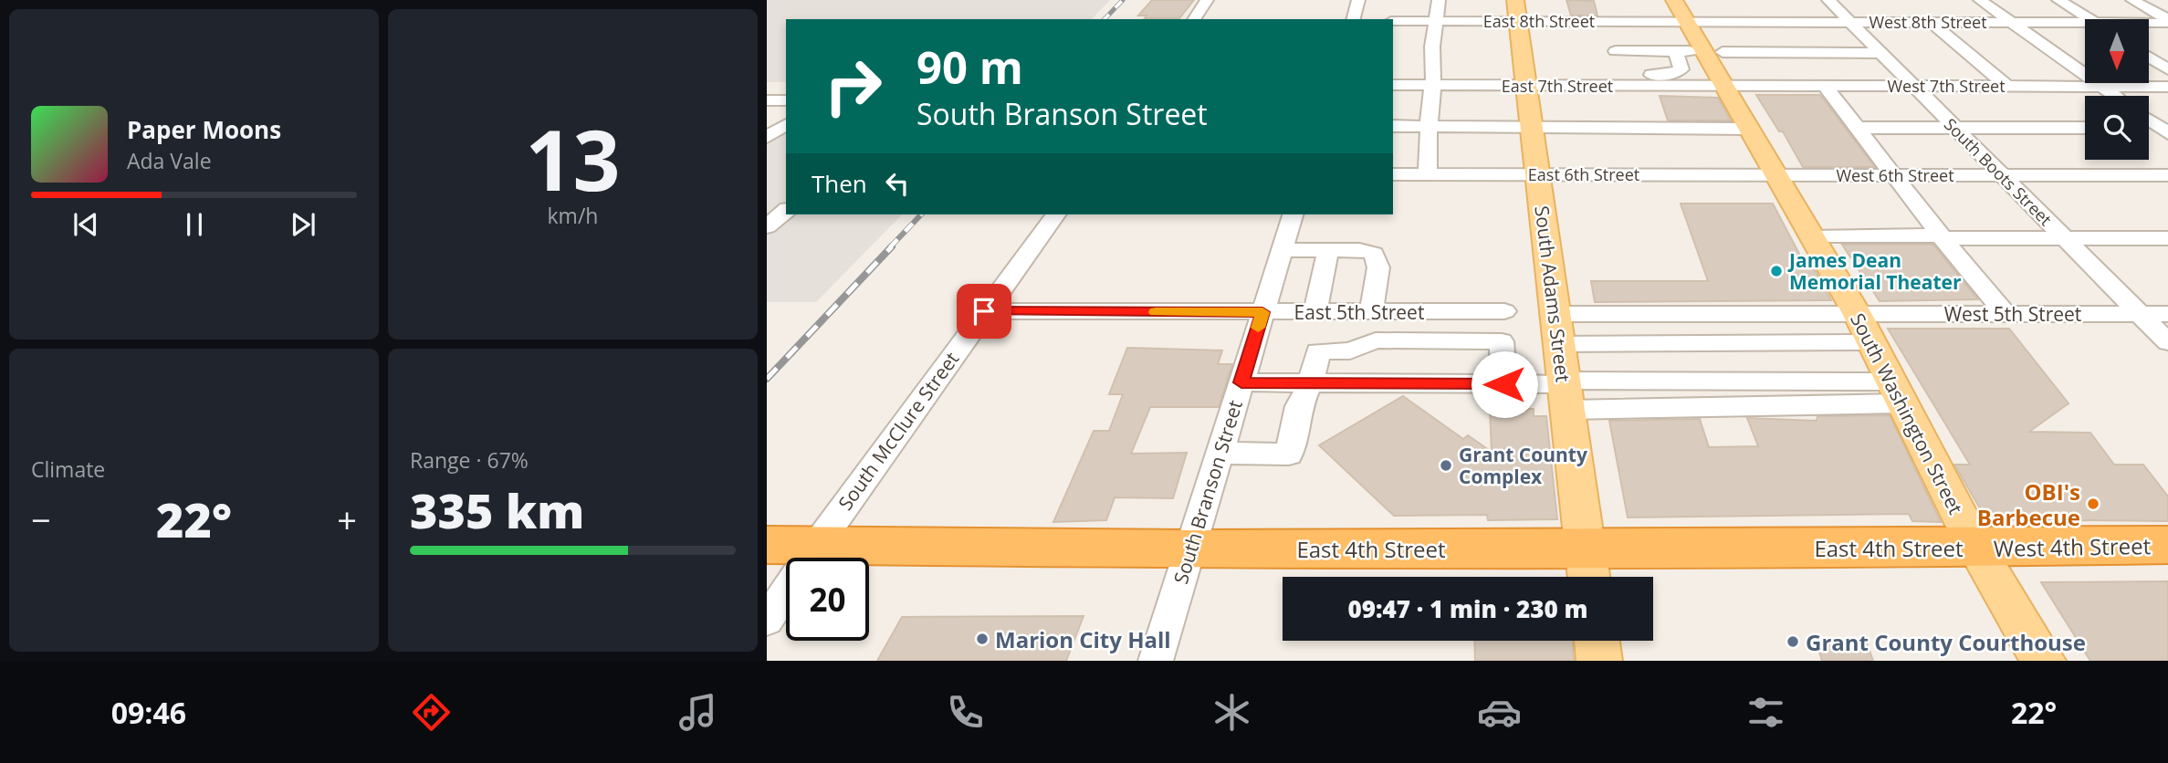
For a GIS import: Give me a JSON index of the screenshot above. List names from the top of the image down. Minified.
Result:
{"streets":{"highway":["West 4th Street","East 4th Street"],"main road":["South Adams Street","South Washington Street"],"street":["East 8th Street","West 8th Street","East 7th Street","West 7th Street","South Boots Street","East 6th Street","West 6th Street","East 5th Street","West 5th Street","South McClure Street","South Branson Street"]},"crossings":[["East 8th Street","West 8th Street"],["East 8th Street","South Adams Street"],["East 8th Street","South Washington Street"],["West 8th Street","South Boots Street"],["West 8th Street","South Washington Street"],["East 7th Street","West 7th Street"],["East 7th Street","South Adams Street"],["East 7th Street","South Washington Street"],["West 7th Street","South Boots Street"],["West 7th Street","South Washington Street"],["South Boots Street","West 6th Street"],["South Boots Street","West 5th Street"],["East 6th Street","West 6th Street"],["East 6th Street","South Adams Street"],["East 6th Street","South Washington Street"],["West 6th Street","South Washington Street"],["South Adams Street","East 4th Street"],["East 5th Street","South McClure Street"],["East 5th Street","South Branson Street"],["West 5th Street","South Washington Street"],["South Washington Street","West 4th Street"],["South Washington Street","East 4th Street"],["South McClure Street","East 4th Street"],["South Branson Street","East 4th Street"],["West 4th Street","East 4th Street"]],"places":["James Dean Memorial Theater","Grant County Complex","OBI's Barbecue","Marion City Hall","Grant County Courthouse"],"north":"bottom","page":{"tile":[["13","km/h"],"Climate",["Range · 67%","335 km"]],"turn":["90 m","South Branson Street"],"song":["Paper Moons","Ada Vale"],"then":"Then","heat":["−","22°","+"],"limit":"20","trip":"09:47 · 1 min · 230 m","tabs":["09:46","22°"]}}
